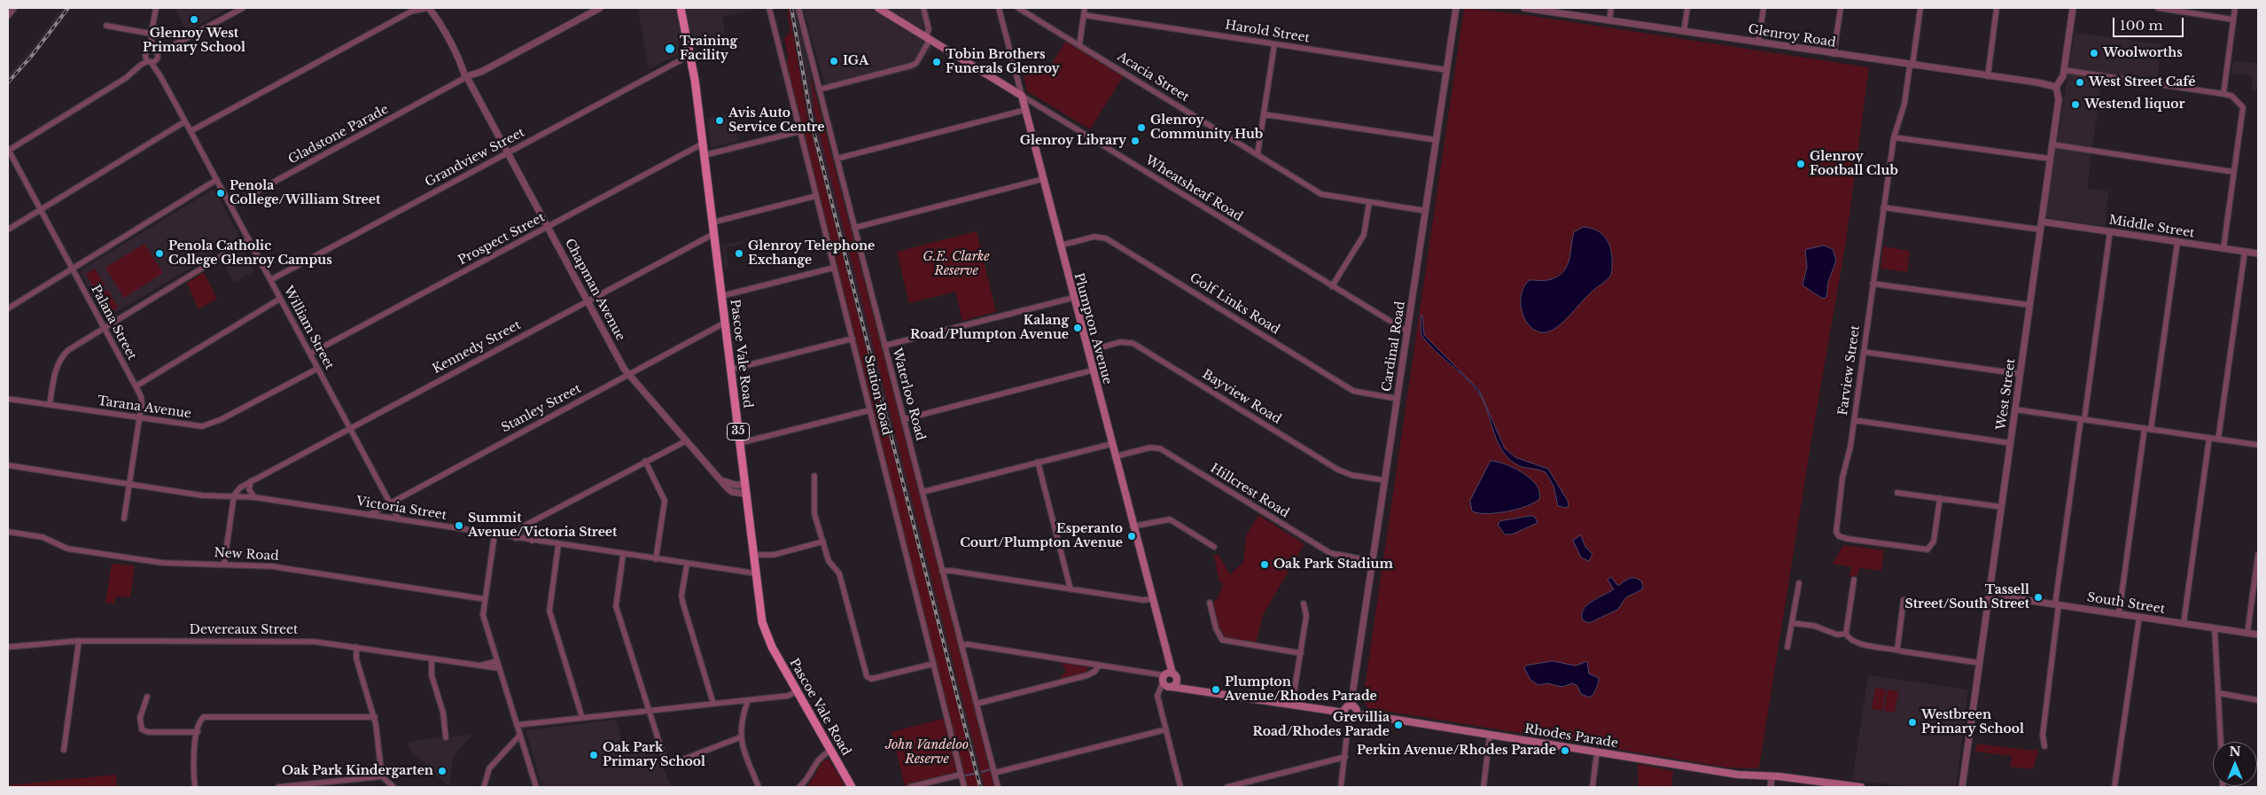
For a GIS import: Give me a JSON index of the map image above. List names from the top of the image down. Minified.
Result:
{"streets":{"main road":["Wheatsheaf Road","Plumpton Avenue","Pascoe Vale Road","35","Rhodes Parade"],"street":["Harold Street","Glenroy Road","Acacia Street","Gladstone Parade","Grandview Street","Middle Street","Prospect Street","Chapman Avenue","Golf Links Road","Palana Street","William Street","Cardinal Road","Kennedy Street","Farview Street","Waterloo Road","West Street","Station Road","Bayview Road","Tarana Avenue","Stanley Street","Hillcrest Road","Victoria Street","New Road","South Street","Devereaux Street"]},"crossings":[["Harold Street","Cardinal Road"],["Glenroy Road","Farview Street"],["Glenroy Road","West Street"],["Acacia Street","Cardinal Road"],["Gladstone Parade","Chapman Avenue"],["Gladstone Parade","William Street"],["Grandview Street","Chapman Avenue"],["Grandview Street","William Street"],["Grandview Street","Pascoe Vale Road"],["Wheatsheaf Road","Plumpton Avenue"],["Wheatsheaf Road","Cardinal Road"],["Middle Street","West Street"],["Prospect Street","Chapman Avenue"],["Prospect Street","William Street"],["Prospect Street","Pascoe Vale Road"],["Chapman Avenue","Kennedy Street"],["Chapman Avenue","Pascoe Vale Road"],["Chapman Avenue","Stanley Street"],["Golf Links Road","Plumpton Avenue"],["Golf Links Road","Cardinal Road"],["Palana Street","Tarana Avenue"],["William Street","Kennedy Street"],["William Street","Tarana Avenue"],["William Street","Stanley Street"],["William Street","Victoria Street"],["Plumpton Avenue","Bayview Road"],["Plumpton Avenue","Hillcrest Road"],["Plumpton Avenue","Rhodes Parade"],["Cardinal Road","Bayview Road"],["Cardinal Road","Hillcrest Road"],["Cardinal Road","Rhodes Parade"],["Kennedy Street","Pascoe Vale Road"],["Kennedy Street","Victoria Street"],["Pascoe Vale Road","Stanley Street"],["Pascoe Vale Road","Victoria Street"],["West Street","South Street"],["Stanley Street","Victoria Street"]],"parks":["G.E. Clarke Reserve","John Vandeloo Reserve"],"places":["Glenroy West Primary School","Training Facility","Woolworths","IGA","Tobin Brothers Funerals Glenroy","West Street Café","Westend liquor","Avis Auto Service Centre","Glenroy Community Hub","Glenroy Library","Glenroy Football Club","Penola College/William Street","Penola Catholic College Glenroy Campus","Glenroy Telephone Exchange","Kalang Road/Plumpton Avenue","Summit Avenue/Victoria Street","Esperanto Court/Plumpton Avenue","Oak Park Stadium","Tassell Street/South Street","Plumpton Avenue/Rhodes Parade","Westbreen Primary School","Grevillia Road/Rhodes Parade","Perkin Avenue/Rhodes Parade","Oak Park Primary School","Oak Park Kindergarten"],"scale_bar":"100 m","north":"top"}
